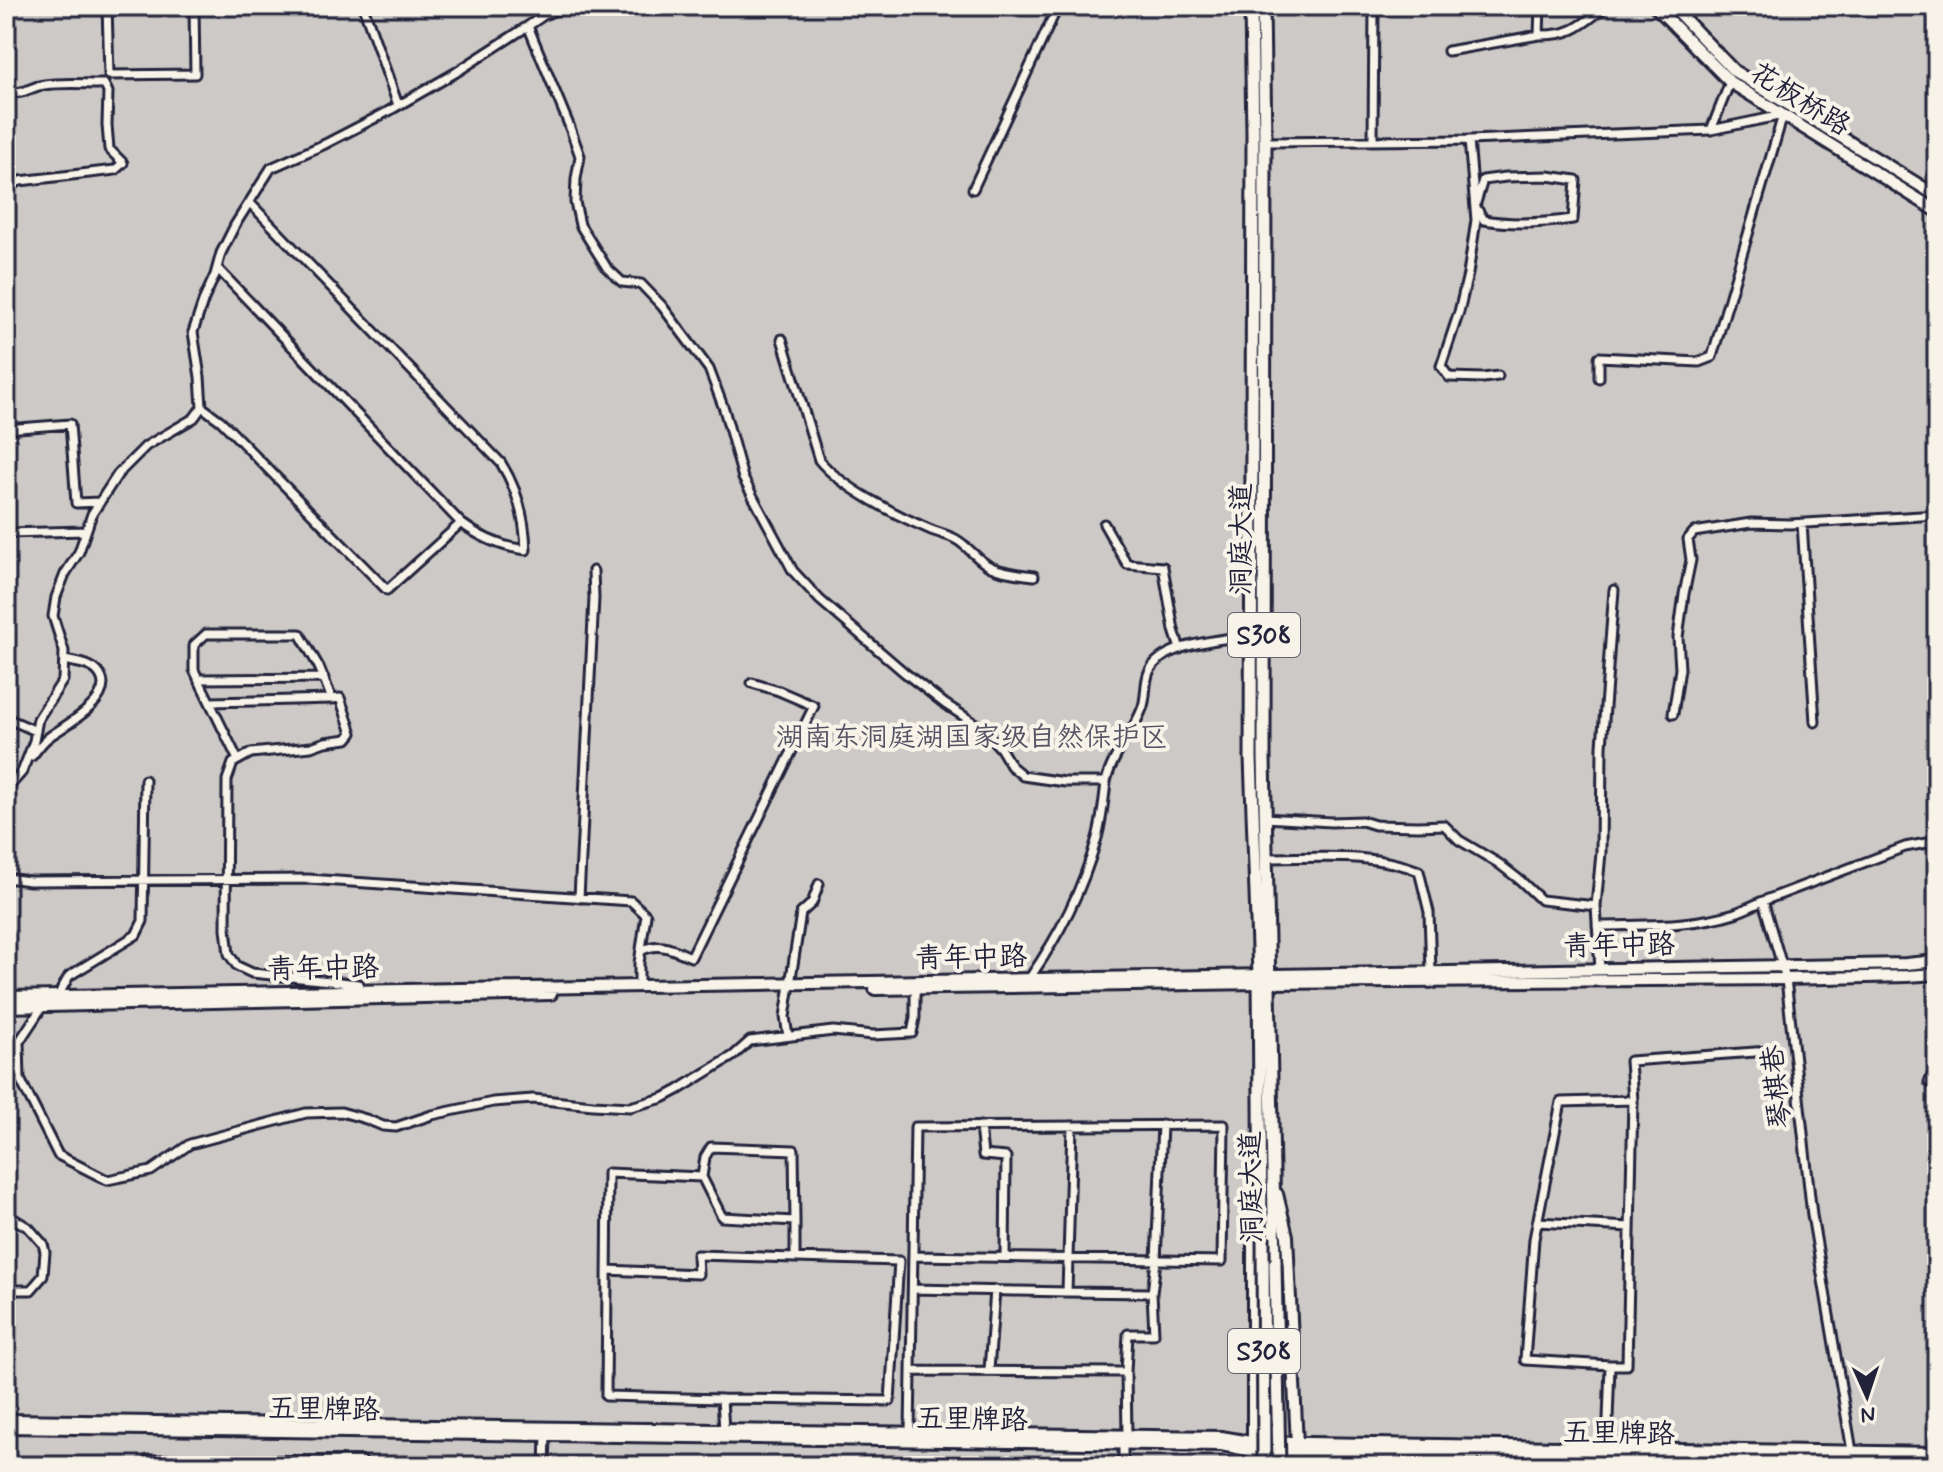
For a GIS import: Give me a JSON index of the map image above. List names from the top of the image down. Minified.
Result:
{"streets":{"main road":["花板桥路","洞庭大道","S308","青年中路","五里牌路"],"street":["琴棋巷"]},"crossings":[["洞庭大道","青年中路"],["青年中路","琴棋巷"],["琴棋巷","五里牌路"]],"parks":["湖南东洞庭湖国家级自然保护区"],"north":"bottom"}
